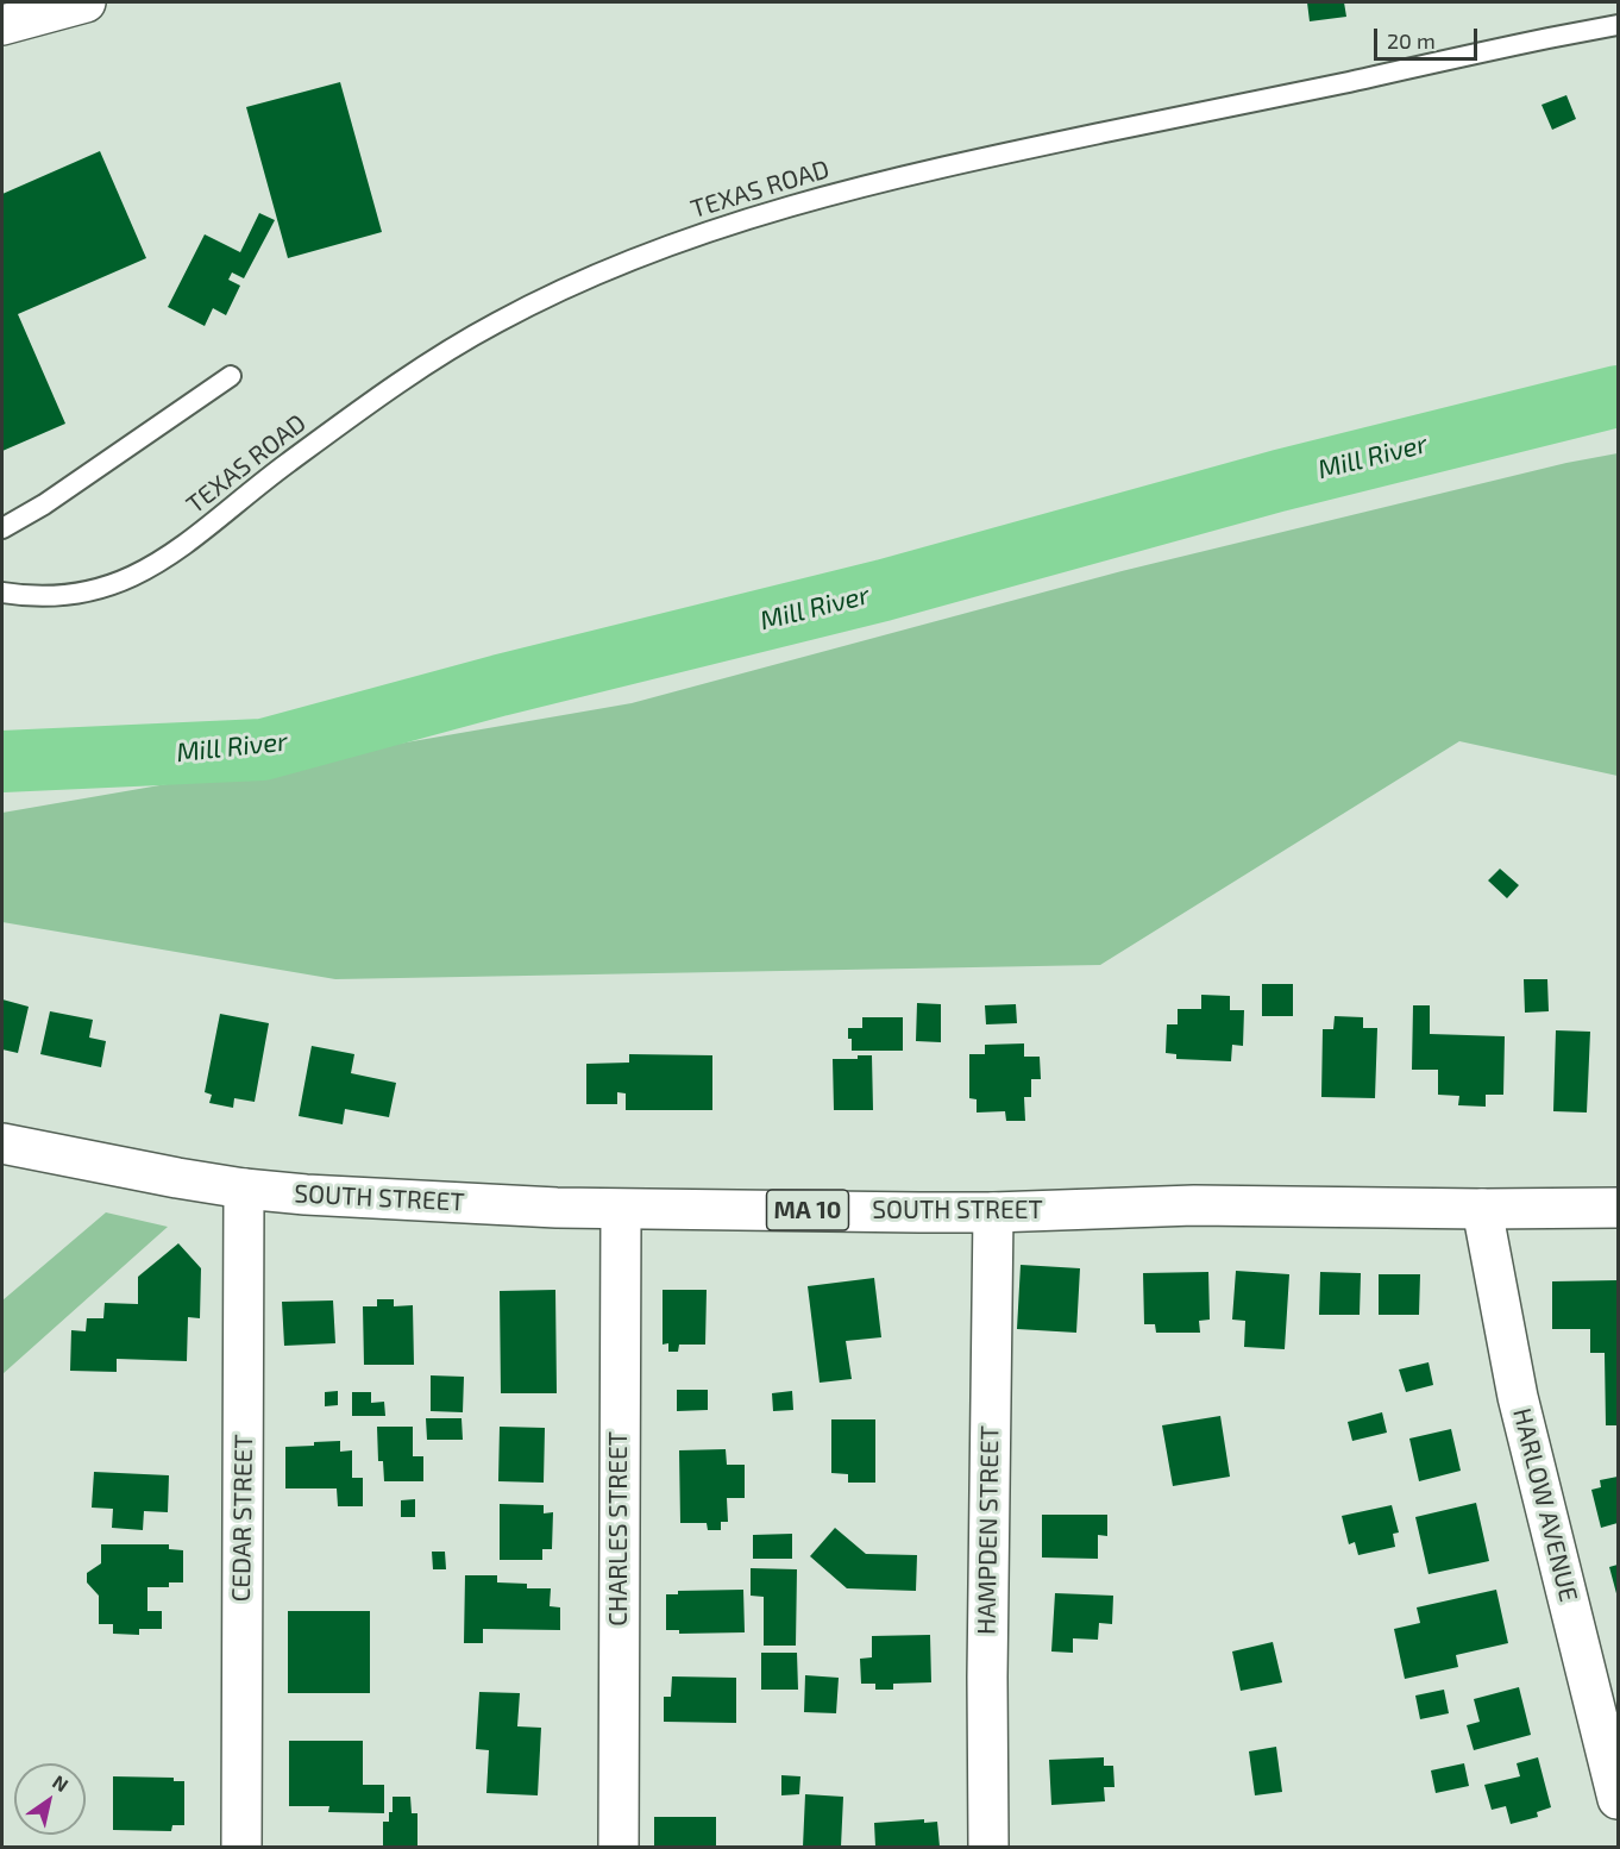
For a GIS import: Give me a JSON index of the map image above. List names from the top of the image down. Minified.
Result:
{"streets":{"street":["SOUTH STREET","MA 10","HARLOW AVENUE","CEDAR STREET","CHARLES STREET","HAMPDEN STREET"],"lane":["TEXAS ROAD"]},"crossings":[["SOUTH STREET","HARLOW AVENUE"],["SOUTH STREET","CEDAR STREET"],["SOUTH STREET","CHARLES STREET"],["SOUTH STREET","HAMPDEN STREET"]],"water":["Mill River"],"scale_bar":"20 m","north":"top right"}
